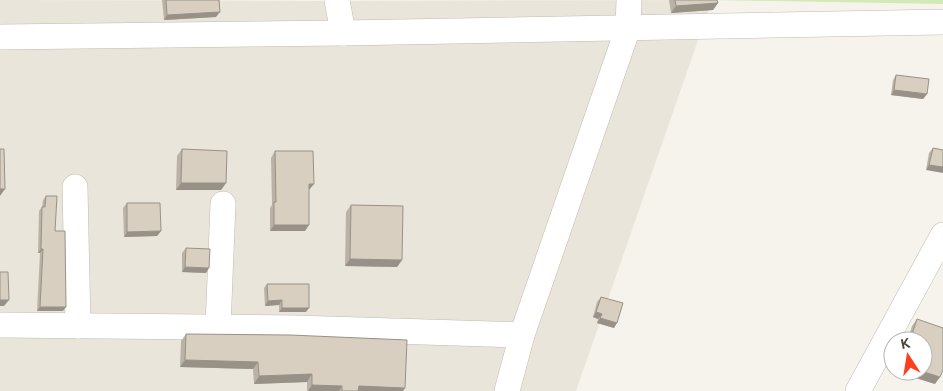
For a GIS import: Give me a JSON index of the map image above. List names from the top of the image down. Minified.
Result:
{"north":"top"}
